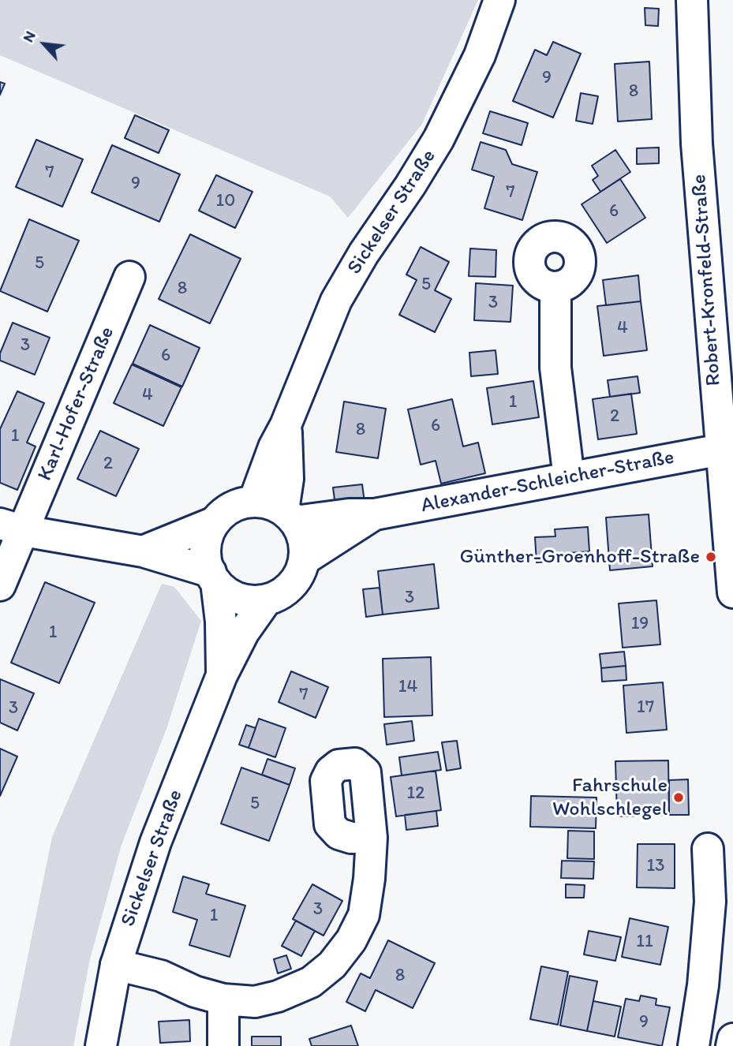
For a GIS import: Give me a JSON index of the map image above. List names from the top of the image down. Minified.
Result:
{"streets":{"street":["Sickelser Straße","Robert-Kronfeld-Straße","Karl-Hofer-Straße","Alexander-Schleicher-Straße"]},"crossings":[["Sickelser Straße","Alexander-Schleicher-Straße"],["Robert-Kronfeld-Straße","Alexander-Schleicher-Straße"]],"places":["Günther-Groenhoff-Straße","Fahrschule Wohlschlegel"],"house_numbers":["9","8","7","9","7","10","6","5","5","8","3","4","3","6","4","1","2","6","8","1","2","3","19","1","14","7","17","3","12","5","13","3","1","11","8","9"],"north":"top left"}
